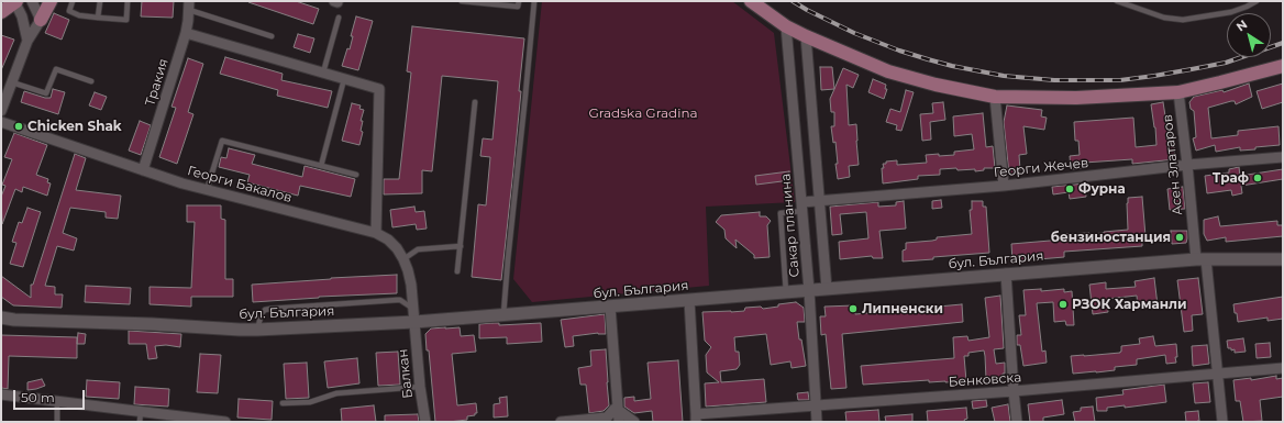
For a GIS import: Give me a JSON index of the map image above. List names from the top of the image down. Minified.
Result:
{"streets":{"street":["Тракия","Асен Златаров","Георги Жечев","Георги Бакалов","Сакар планина","бул. България","Балкан","Бенковска"]},"crossings":[["Тракия","Георги Бакалов"],["Асен Златаров","Георги Жечев"],["Асен Златаров","бул. България"],["Асен Златаров","Бенковска"],["Георги Жечев","Сакар планина"],["Георги Бакалов","бул. България"],["Георги Бакалов","Балкан"],["Сакар планина","бул. България"],["Сакар планина","Бенковска"],["бул. България","Балкан"]],"parks":["Gradska Gradina"],"places":["Chicken Shak","Траф","Фурна","бензиностанция","РЗОК Харманли","Липненски"],"scale_bar":"50 m","north":"top left"}
